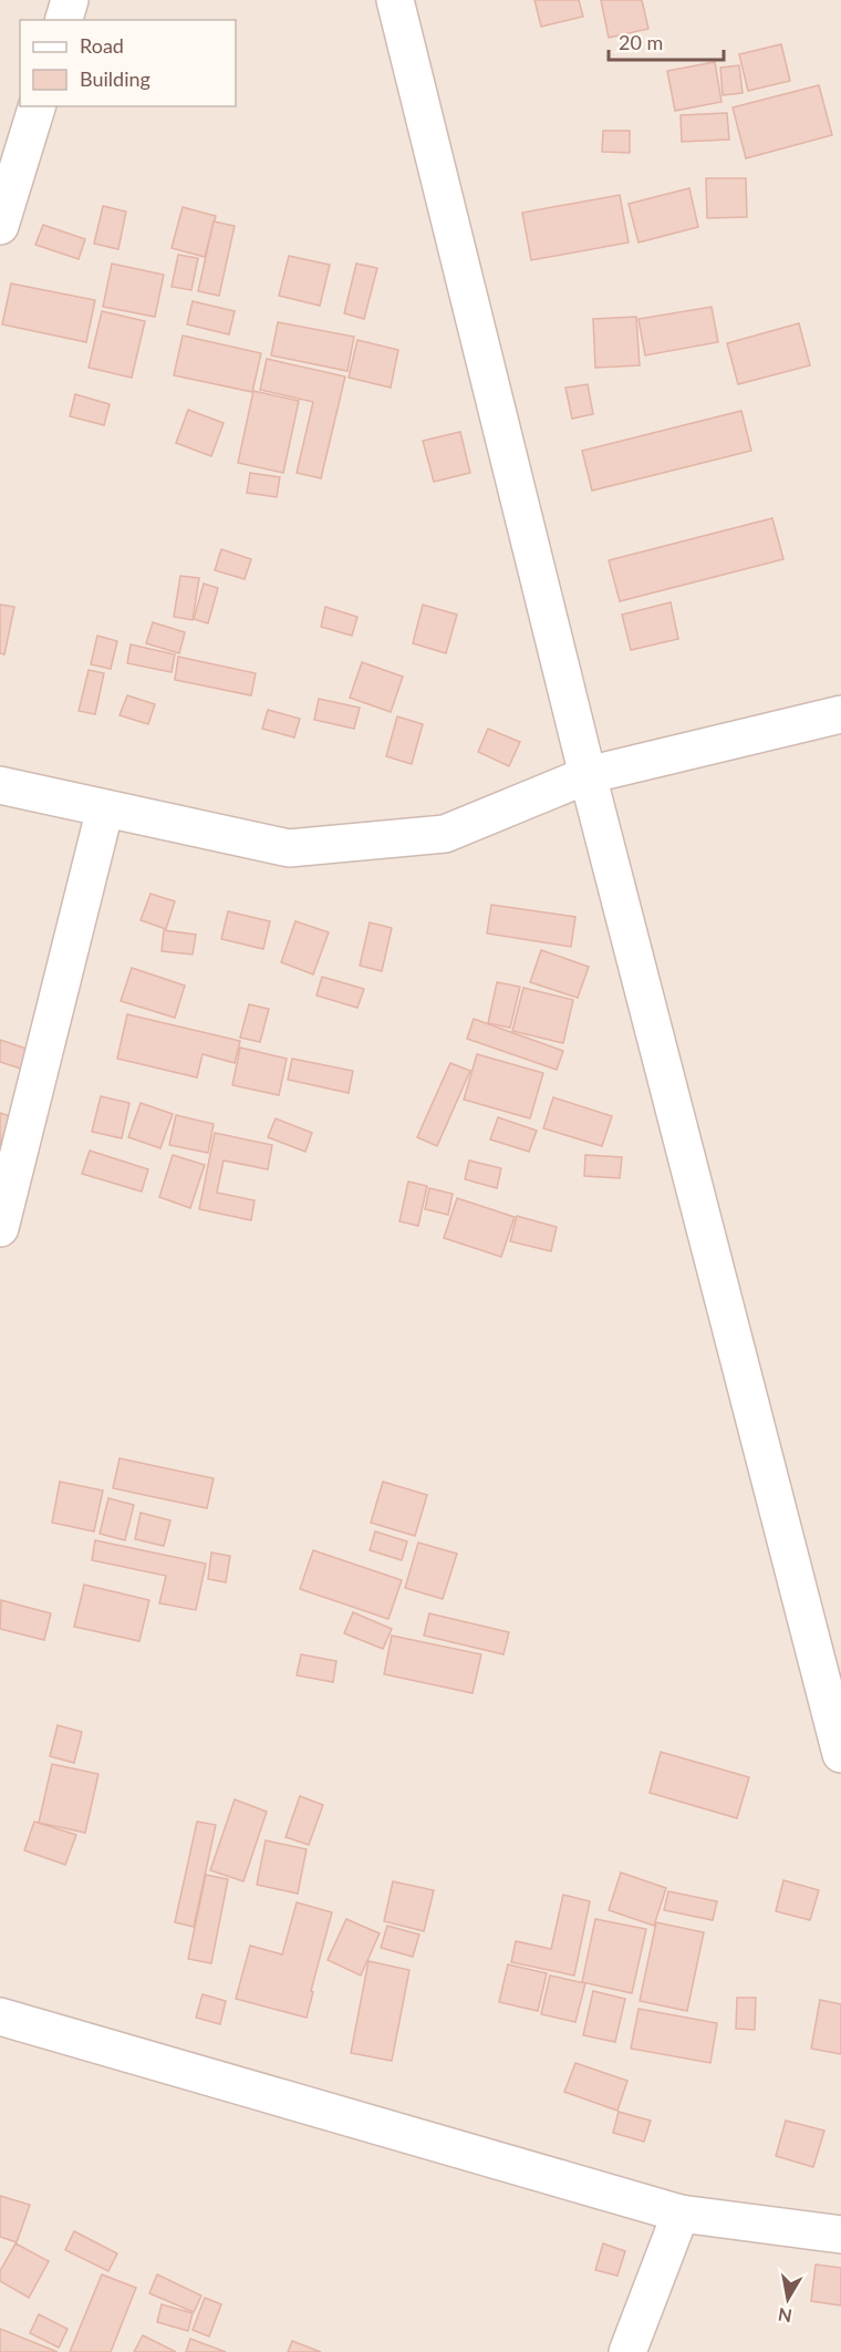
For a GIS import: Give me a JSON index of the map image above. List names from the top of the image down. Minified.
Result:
{"legend":["Road","Building"],"scale_bar":"20 m","north":"bottom"}
